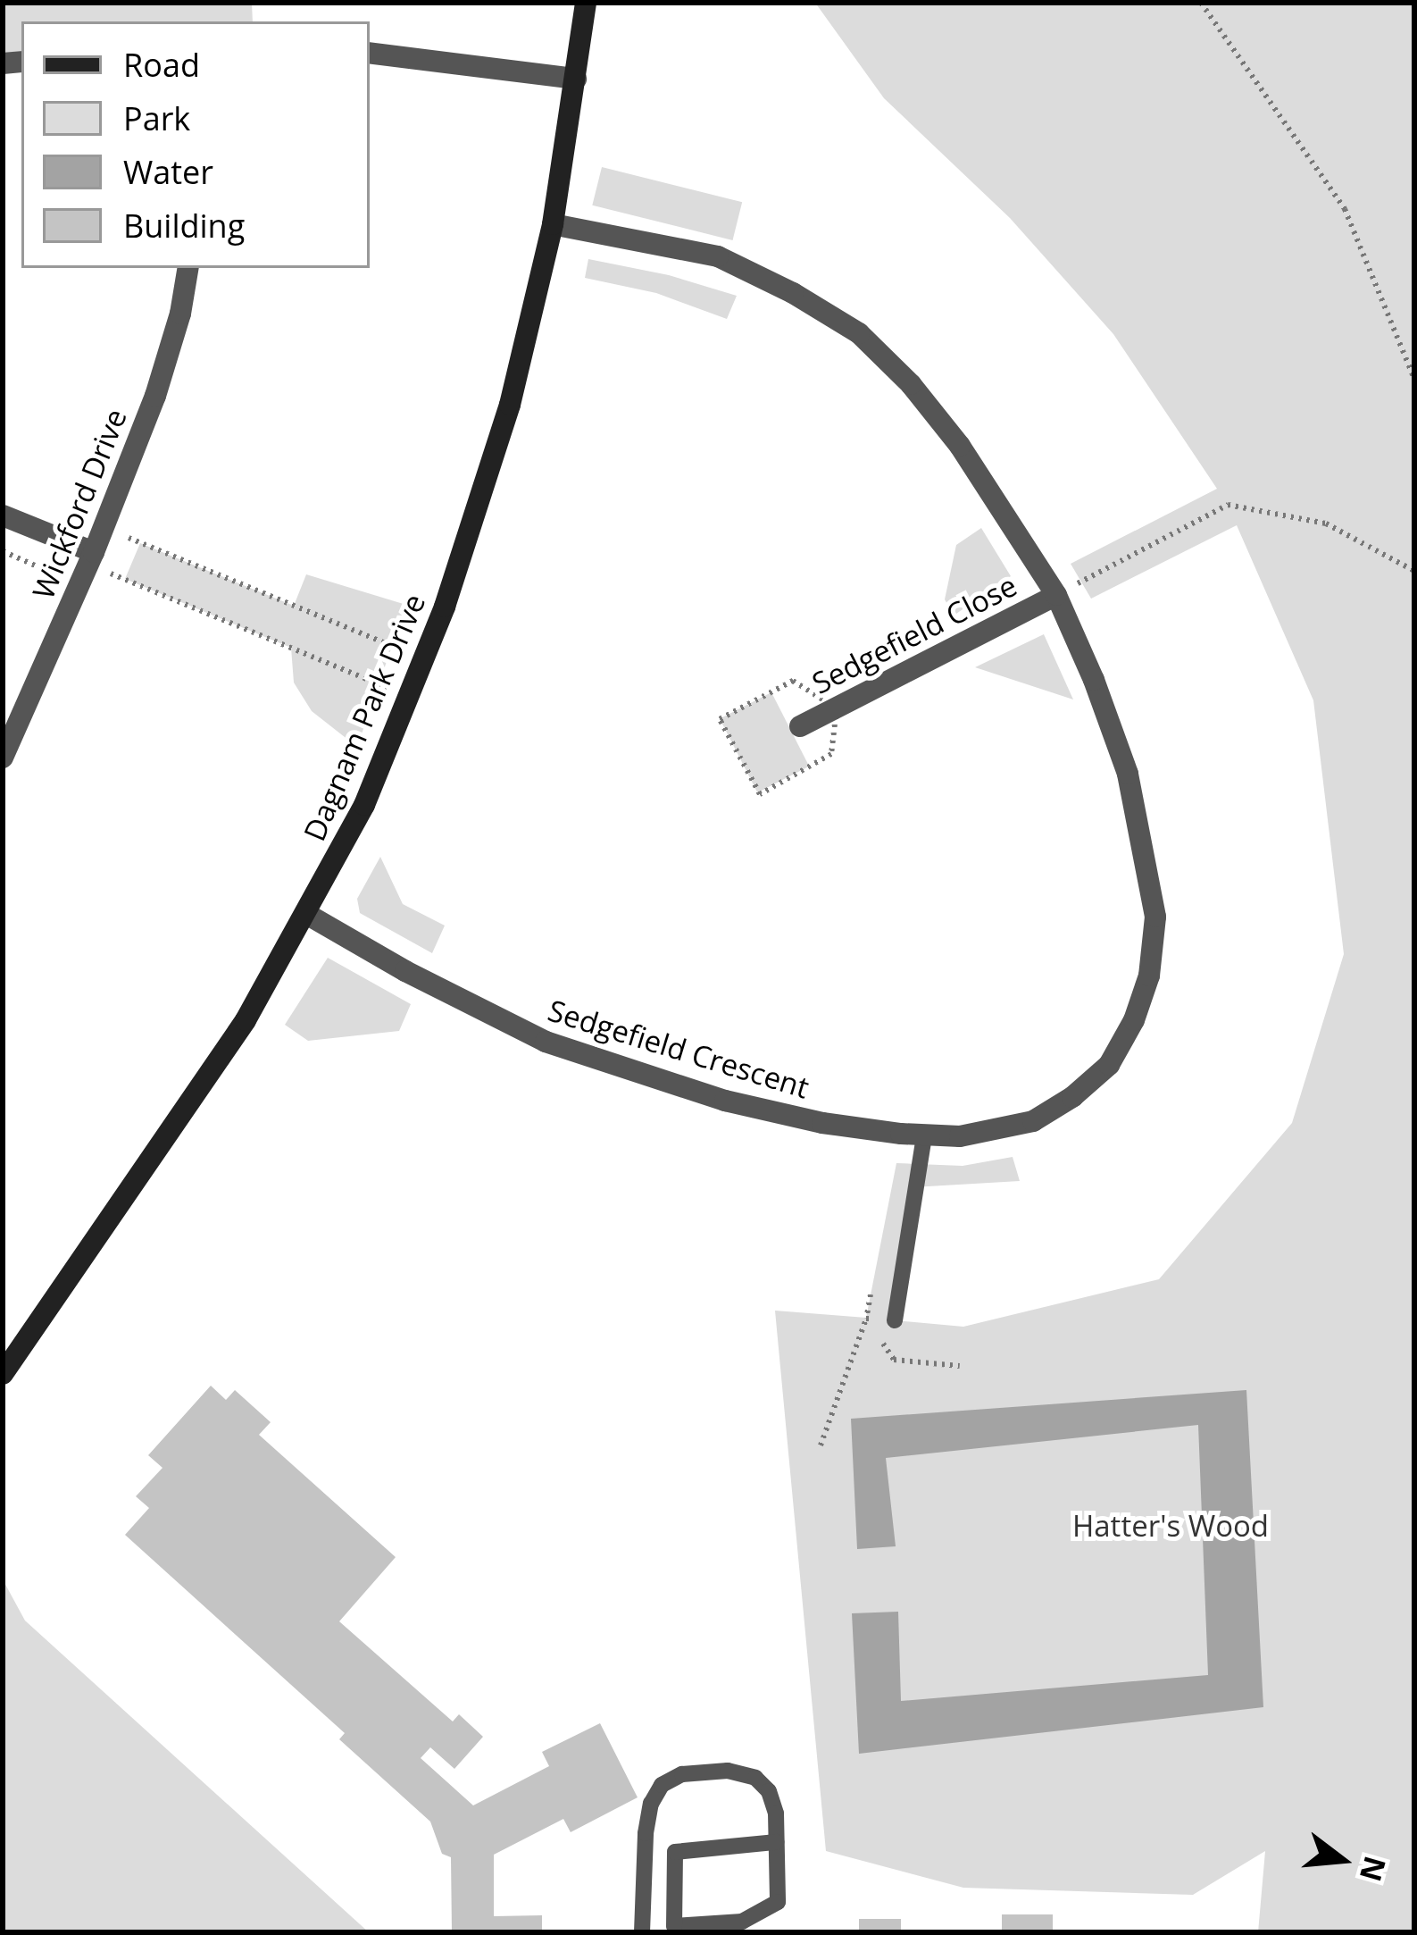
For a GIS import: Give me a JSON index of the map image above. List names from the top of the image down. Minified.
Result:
{"streets":{"street":["Wickford Drive","Sedgefield Close","Dagnam Park Drive","Sedgefield Crescent"]},"crossings":[["Sedgefield Close","Sedgefield Crescent"],["Dagnam Park Drive","Sedgefield Crescent"]],"parks":["Hatter's Wood"],"legend":["Road","Park","Water","Building"],"north":"right"}
